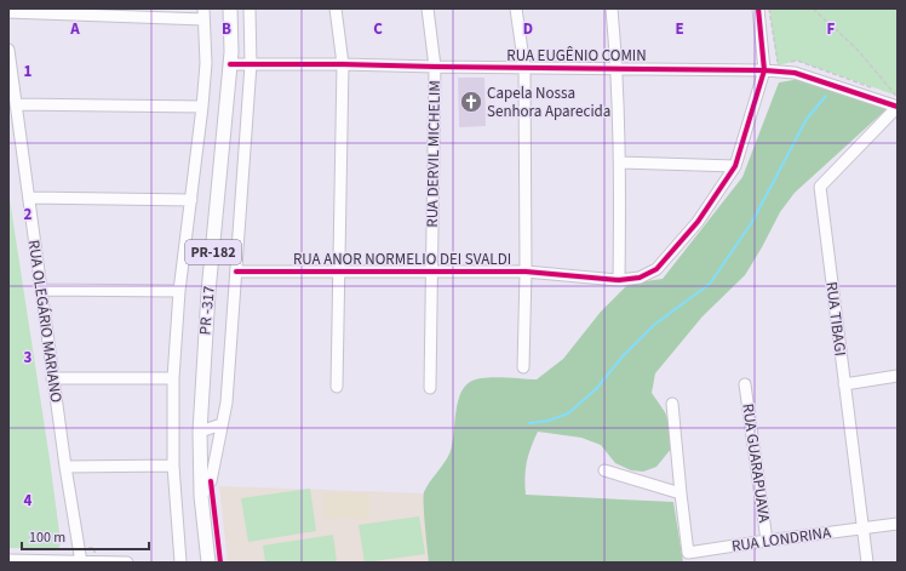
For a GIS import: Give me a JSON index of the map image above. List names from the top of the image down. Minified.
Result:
{"streets":{"main road":["PR-182","PR -317"],"street":["RUA EUGÊNIO COMIN","RUA DERVIL MICHELIM","RUA ANOR NORMELIO DEI SVALDI","RUA TIBAGI","RUA OLEGÁRIO MARIANO","RUA GUARAPUAVA","RUA LONDRINA"]},"crossings":[["RUA EUGÊNIO COMIN","RUA DERVIL MICHELIM"],["RUA EUGÊNIO COMIN","RUA ANOR NORMELIO DEI SVALDI"],["RUA EUGÊNIO COMIN","PR -317"],["RUA EUGÊNIO COMIN","RUA TIBAGI"],["RUA DERVIL MICHELIM","RUA ANOR NORMELIO DEI SVALDI"],["PR-182","PR -317"],["RUA TIBAGI","RUA LONDRINA"],["RUA GUARAPUAVA","RUA LONDRINA"]],"places":{"church":["Capela Nossa Senhora Aparecida"]},"scale_bar":"100 m","grid":{"columns":["A","B","C","D","E","F"],"rows":["1","2","3","4"]}}
